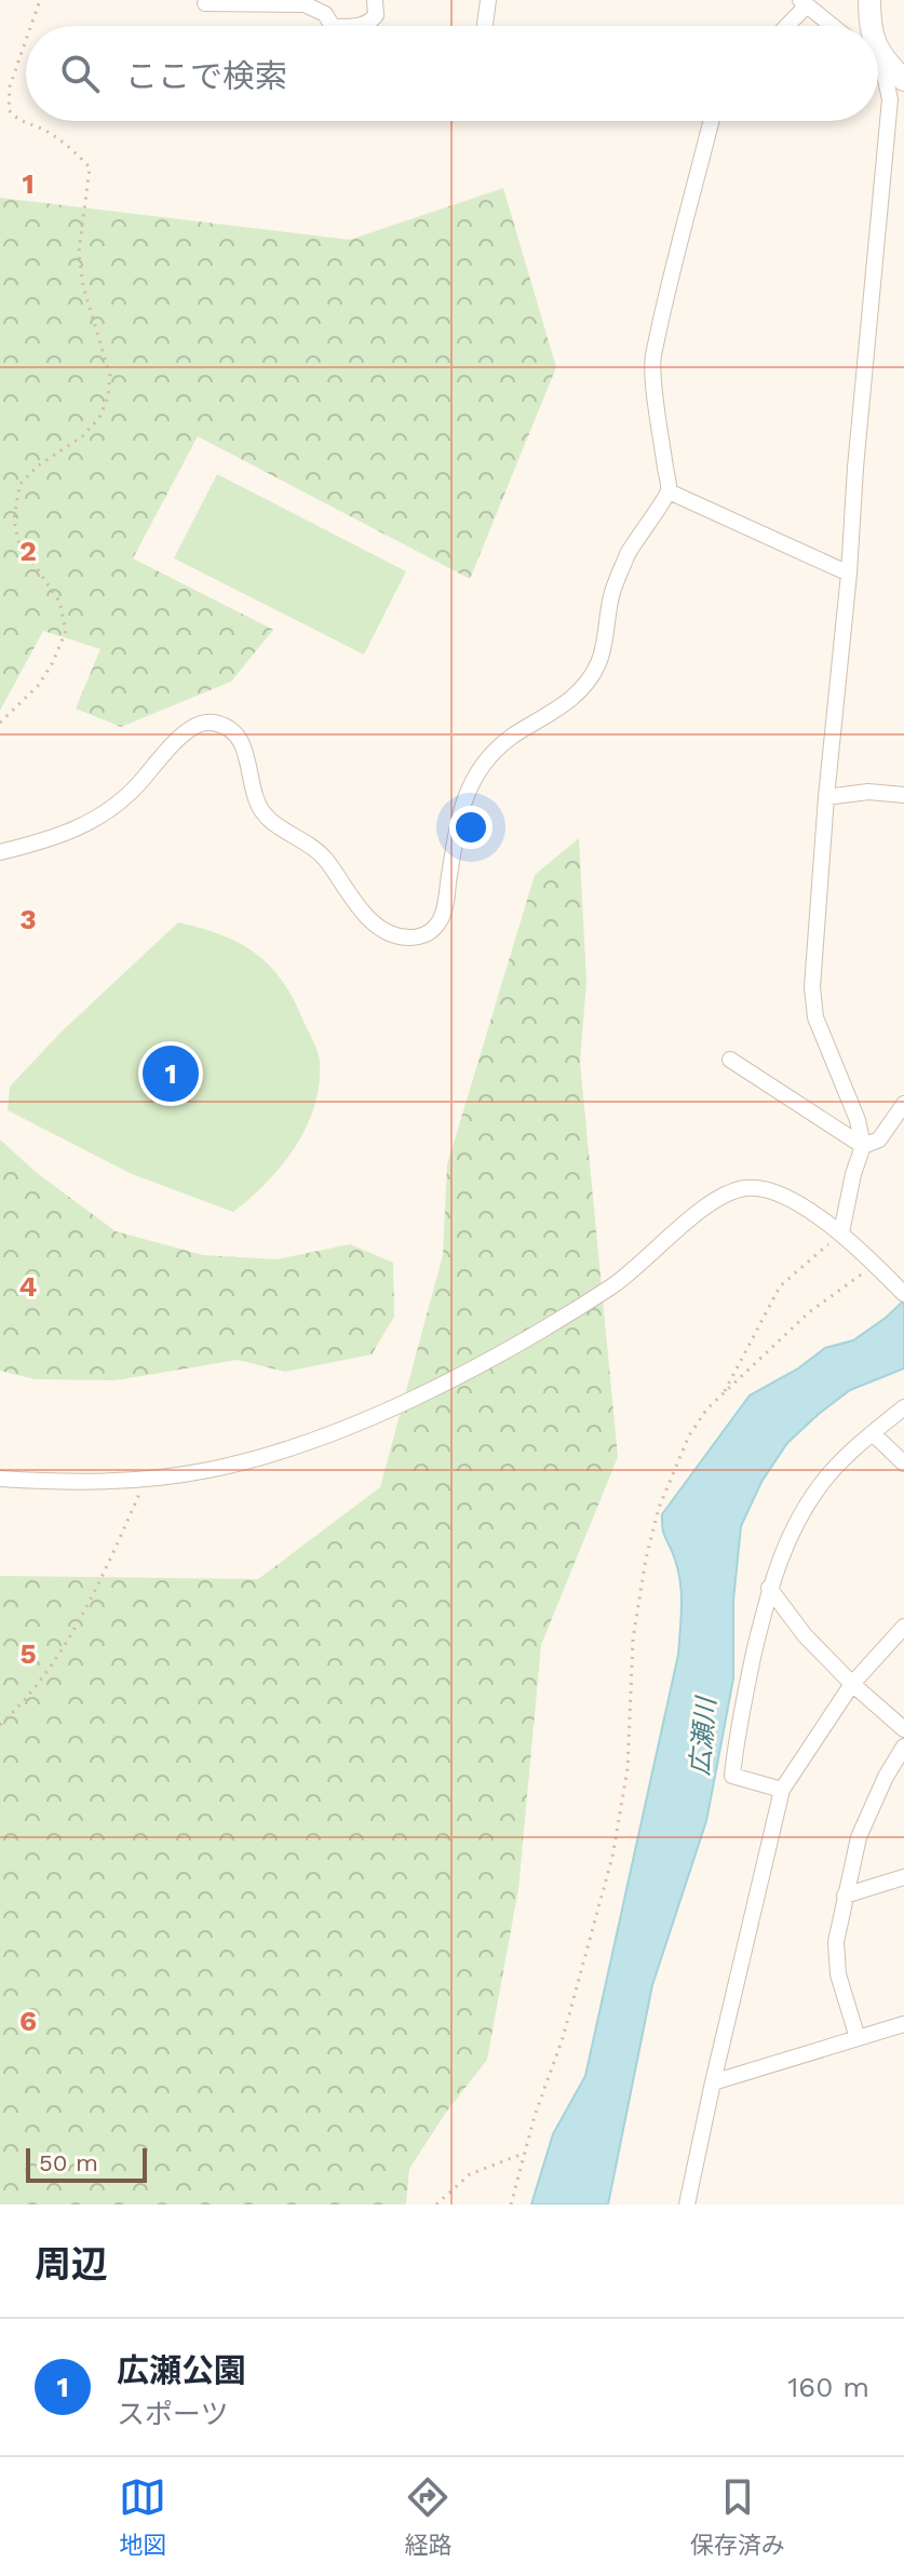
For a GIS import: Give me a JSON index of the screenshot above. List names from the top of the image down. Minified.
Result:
{"water":["広瀬川"],"scale_bar":"50 m","page":{"search":"ここで検索","pins":"1","scale":"50 m","heading":"周辺","list":[{"mark":"1","name":"広瀬公園","note":"スポーツ","value":"160 m"}],"nav":["地図","経路","保存済み"]},"grid":{"rows":["1","2","3","4","5","6"]}}
